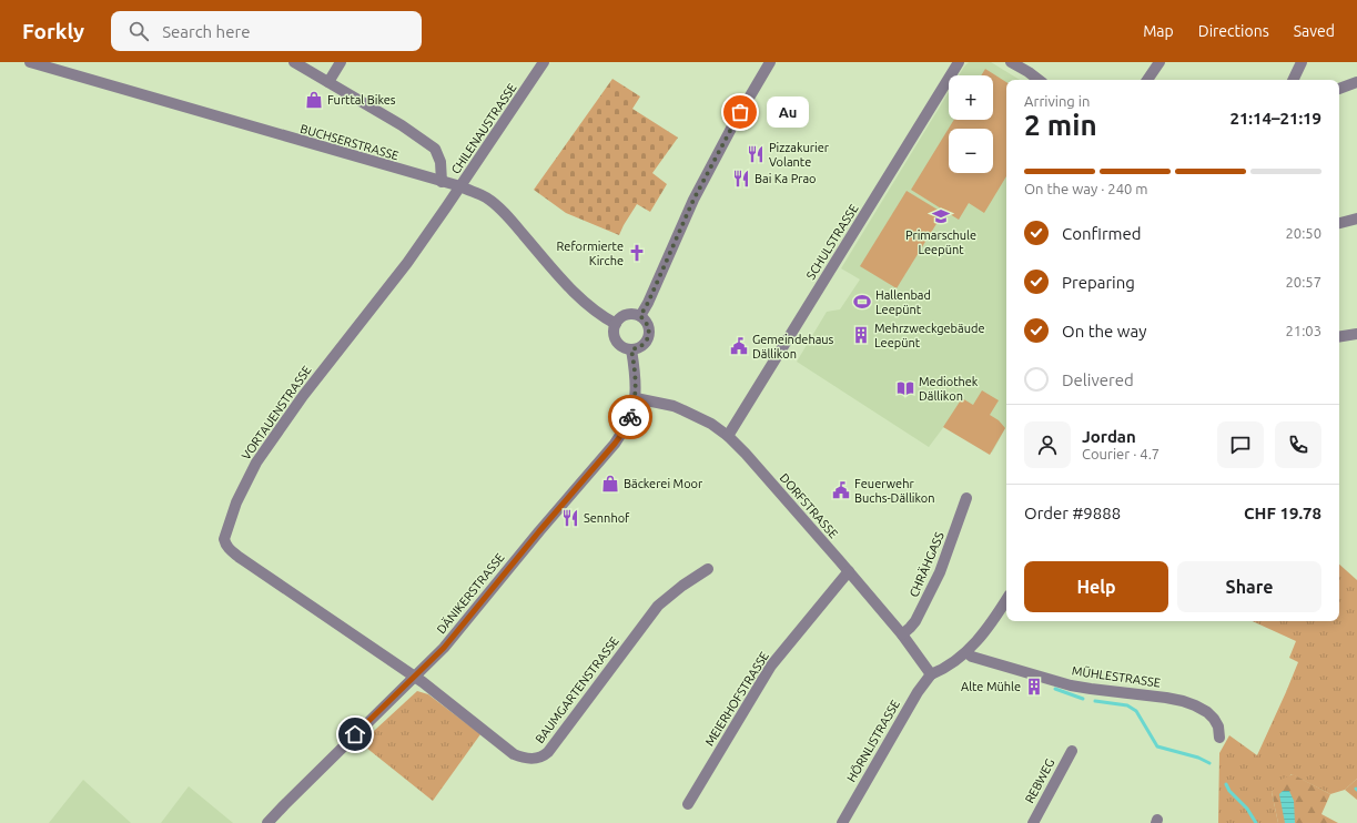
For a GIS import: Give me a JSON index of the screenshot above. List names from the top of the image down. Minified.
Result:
{"streets":{"street":["CHILENAUSTRASSE","BUCHSERSTRASSE","SCHULSTRASSE","VORTAUENSTRASSE","DORFSTRASSE","CHRÄHGASS","DÄNIKERSTRASSE","MÜHLESTRASSE","BAUMGARTENSTRASSE","MEIERHOFSTRASSE","HÖRNLISTRASSE","REBWEG"]},"crossings":[["CHILENAUSTRASSE","BUCHSERSTRASSE"],["CHILENAUSTRASSE","VORTAUENSTRASSE"],["BUCHSERSTRASSE","VORTAUENSTRASSE"],["BUCHSERSTRASSE","DÄNIKERSTRASSE"],["SCHULSTRASSE","DORFSTRASSE"],["VORTAUENSTRASSE","DÄNIKERSTRASSE"],["VORTAUENSTRASSE","BAUMGARTENSTRASSE"],["DORFSTRASSE","CHRÄHGASS"],["DORFSTRASSE","DÄNIKERSTRASSE"],["DORFSTRASSE","MEIERHOFSTRASSE"],["DORFSTRASSE","HÖRNLISTRASSE"],["DÄNIKERSTRASSE","BAUMGARTENSTRASSE"]],"places":{"shop":["Furttal Bikes","Bäckerei Moor"],"other":["Au"],"restaurant":["Pizzakurier Volante","Bai Ka Prao","Sennhof"],"school or university":["Primarschule Leepünt"],"church":["Reformierte Kirche"],"sports":["Hallenbad Leepünt"],"building":["Mehrzweckgebäude Leepünt","Alte Mühle"],"public building":["Gemeindehaus Dällikon","Feuerwehr Buchs-Dällikon"],"library":["Mediothek Dällikon"]},"page":{"header":"Forkly","search":"Search here","nav":["Map","Directions","Saved"],"map_buttons":["+","−"],"heading":["2 min","Arriving in","21:14–21:19"],"panel":["Jordan","Courier · 4.7","Order #9888","CHF 19.78"],"bubble":"Au","bar":"On the way · 240 m","list":[["Confirmed","20:50"],["Preparing","20:57"],["On the way","21:03"],"Delivered"],"buttons":["Help","Share"]}}
